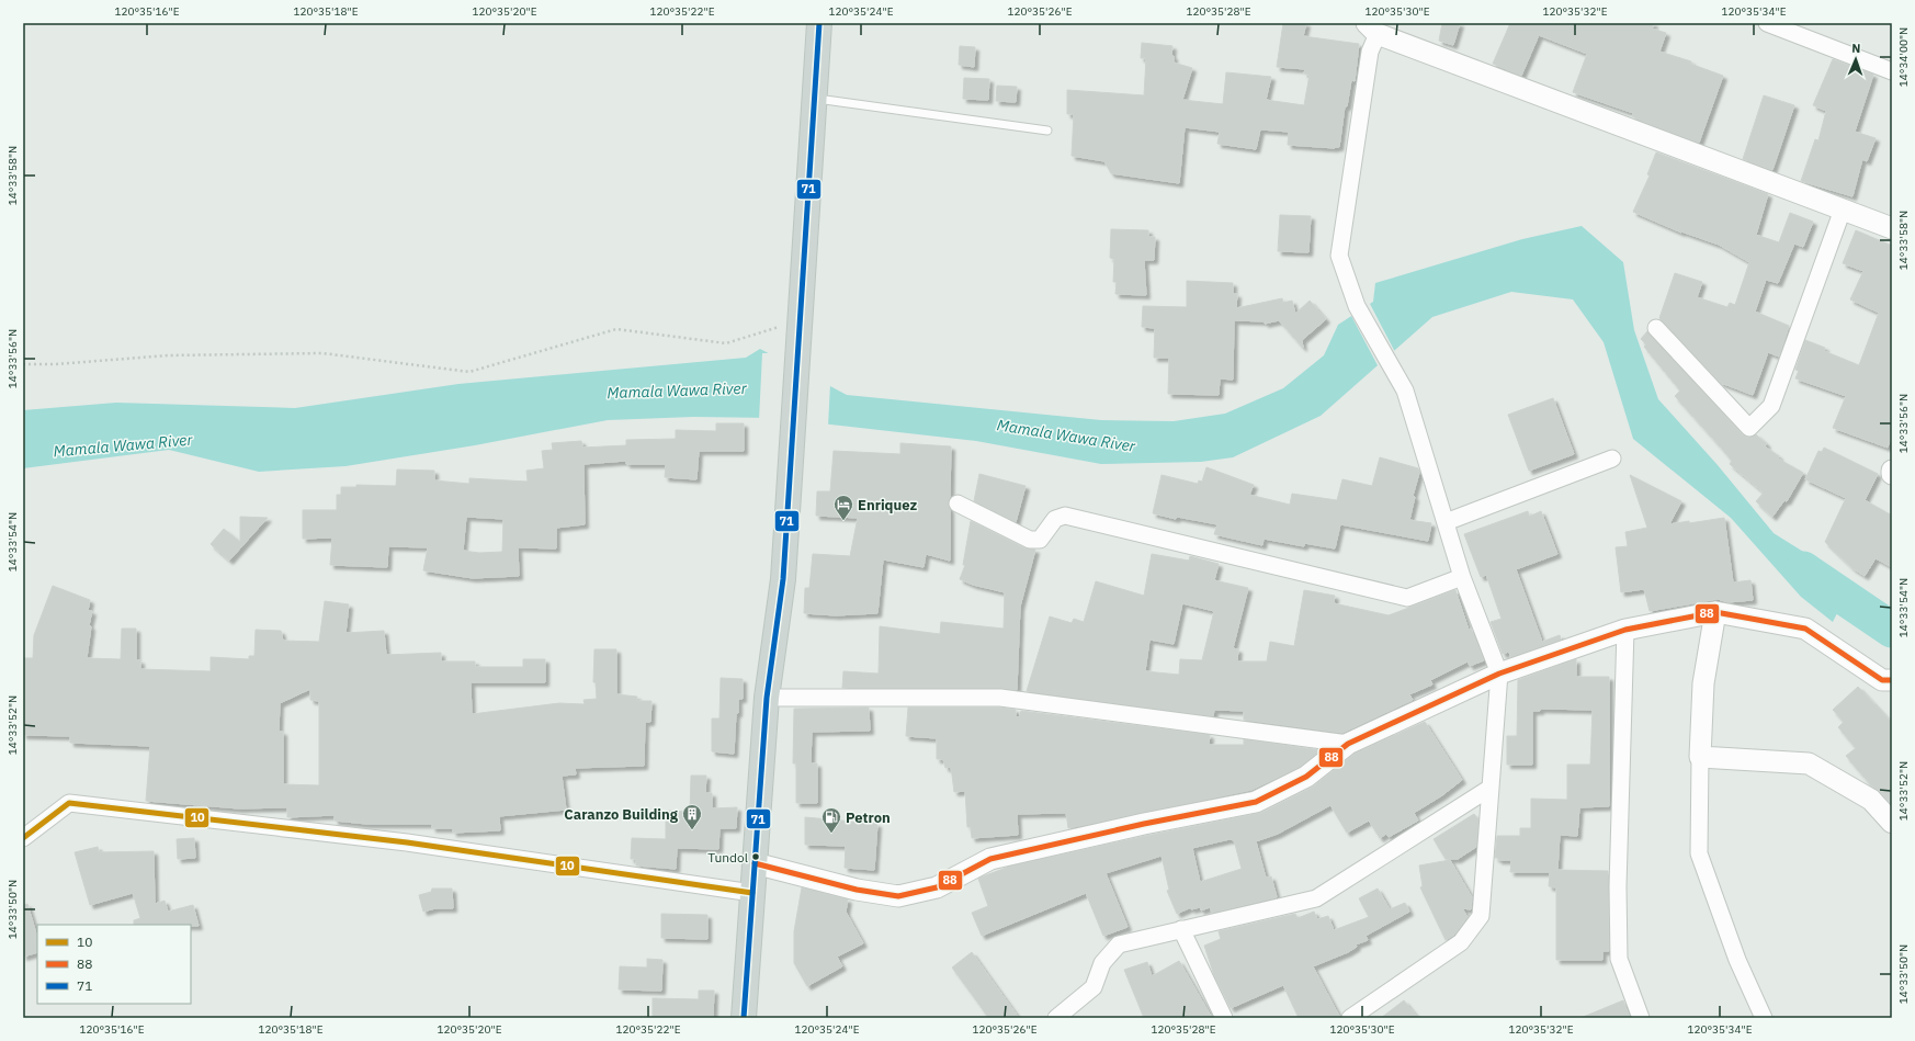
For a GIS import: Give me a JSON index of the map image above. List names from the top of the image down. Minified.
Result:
{"water":["Mamala Wawa River"],"places":{"hotel":["Enriquez"],"building":["Caranzo Building"],"fuel station":["Petron"],"other":["Tundol"]},"lines":["transit line 71","transit line 88","transit line 10"],"legend":["10","88","71"],"north":"top","coordinates":["120°35'16\"E","120°35'18\"E","120°35'20\"E","120°35'22\"E","120°35'24\"E","120°35'26\"E","120°35'28\"E","120°35'30\"E","120°35'32\"E","120°35'34\"E","14°34'00\"N","14°33'58\"N","14°33'56\"N","14°33'54\"N","14°33'52\"N","14°33'50\"N"]}
